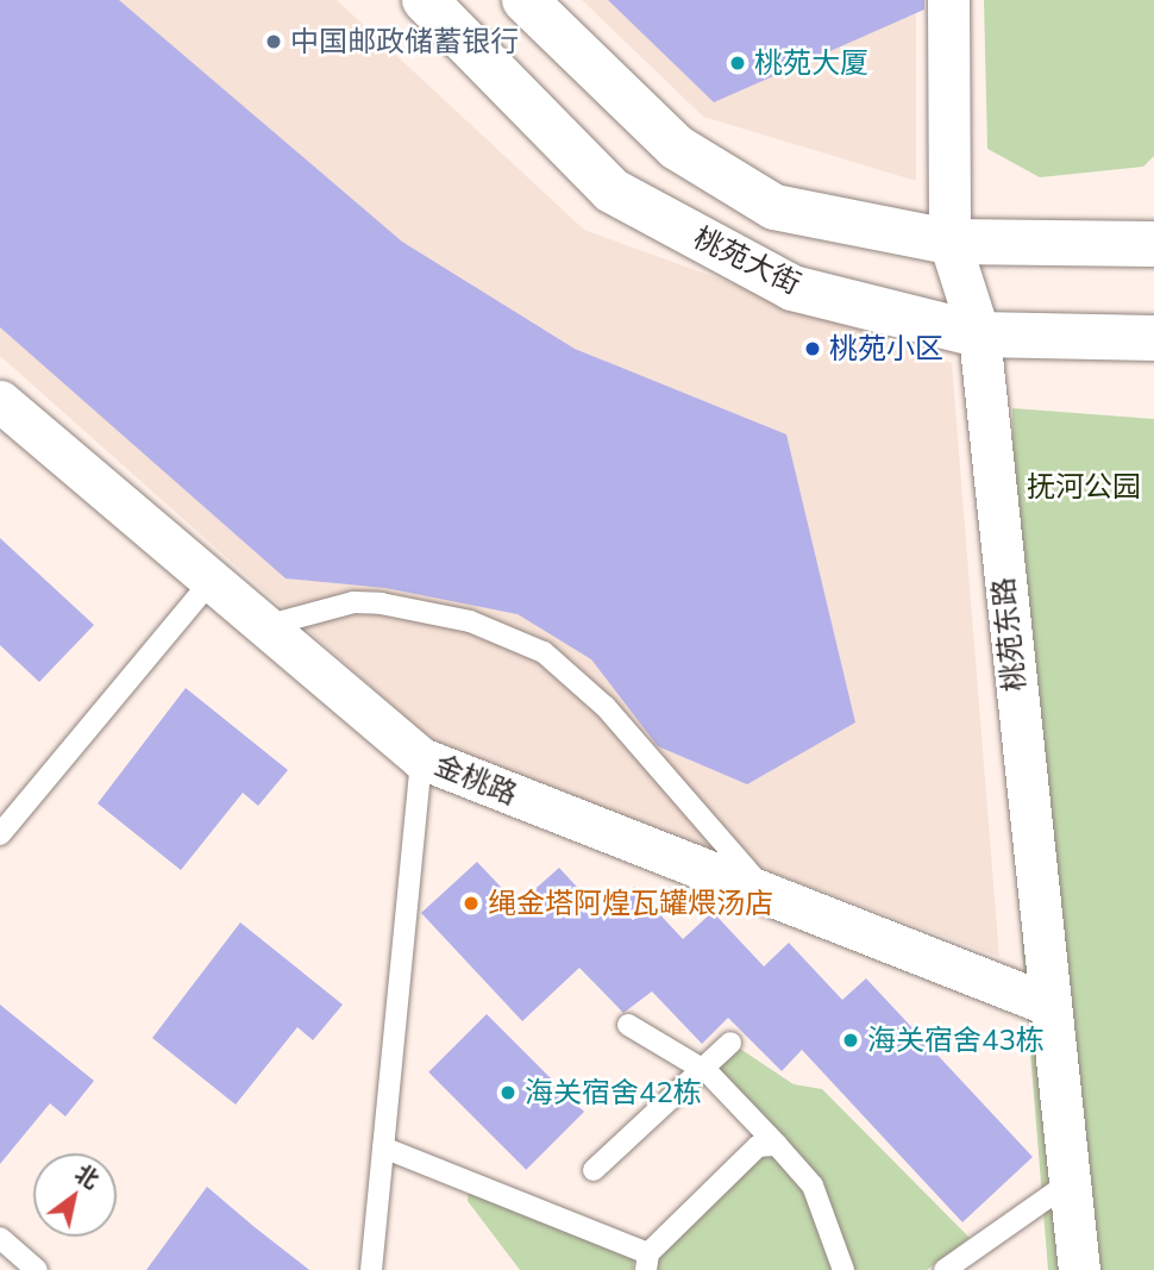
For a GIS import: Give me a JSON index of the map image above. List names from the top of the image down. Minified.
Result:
{"streets":{"main road":["桃苑大街"],"street":["桃苑东路","金桃路"]},"crossings":[["桃苑大街","桃苑东路"],["桃苑东路","金桃路"]],"parks":["抚河公园"],"places":["中国邮政储蓄银行","桃苑大厦","桃苑小区","绳金塔阿煌瓦罐煨汤店","海关宿舍43栋","海关宿舍42栋"],"north":"top right"}
